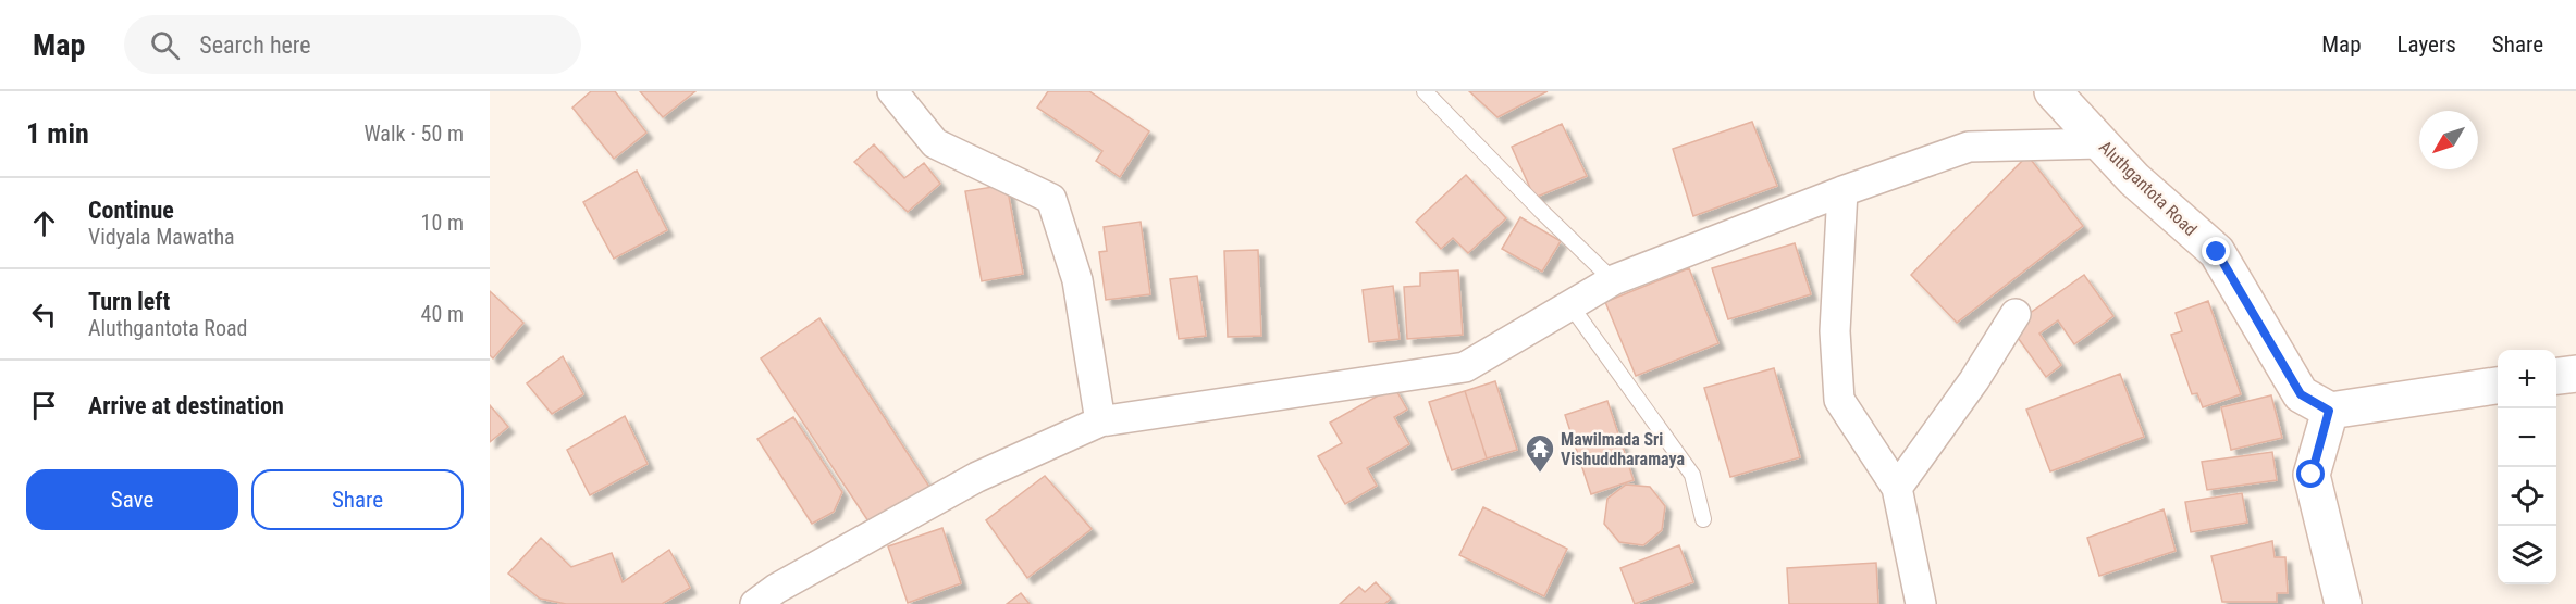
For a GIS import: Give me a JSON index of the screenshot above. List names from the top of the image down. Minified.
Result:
{"streets":{"street":["Aluthgantota Road"]},"places":{"temple":["Mawilmada Sri Vishuddharamaya"]},"north":"bottom left","page":{"header":"Map","search":"Search here","nav":["Map","Layers","Share"],"heading":["1 min","Walk · 50 m"],"list":[["Continue","Vidyala Mawatha","10 m"],["Turn left","Aluthgantota Road","40 m"],"Arrive at destination"],"map_buttons":["+","−"],"buttons":["Save","Share"]}}
